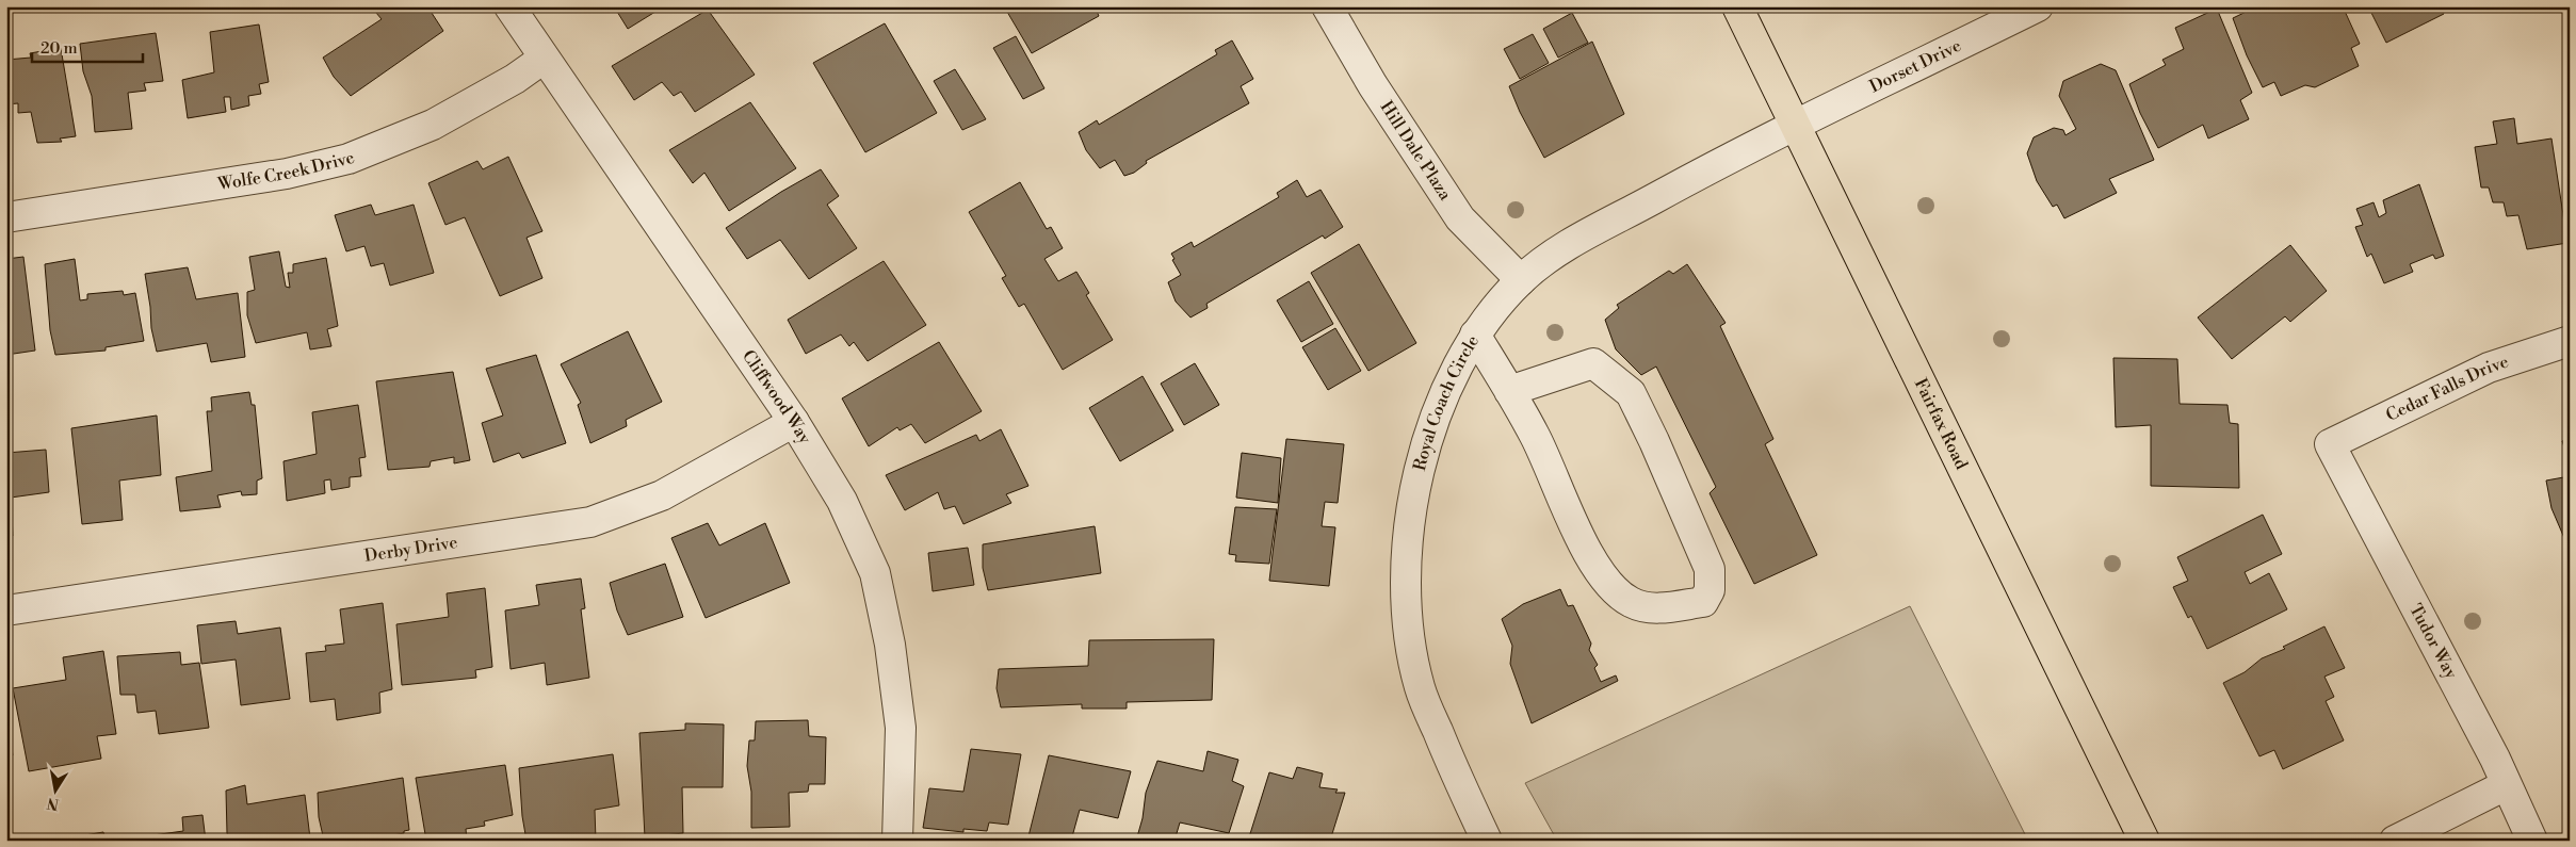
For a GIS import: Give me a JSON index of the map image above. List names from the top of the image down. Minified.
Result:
{"streets":{"main road":["Fairfax Road"],"street":["Dorset Drive","Hill Dale Plaza","Wolfe Creek Drive","Cedar Falls Drive","Cliffwood Way","Royal Coach Circle","Derby Drive","Tudor Way"]},"crossings":[["Dorset Drive","Royal Coach Circle"],["Dorset Drive","Fairfax Road"],["Hill Dale Plaza","Royal Coach Circle"],["Wolfe Creek Drive","Cliffwood Way"],["Cedar Falls Drive","Tudor Way"],["Cliffwood Way","Derby Drive"],["Royal Coach Circle","Fairfax Road"]],"scale_bar":"20 m","north":"bottom"}
